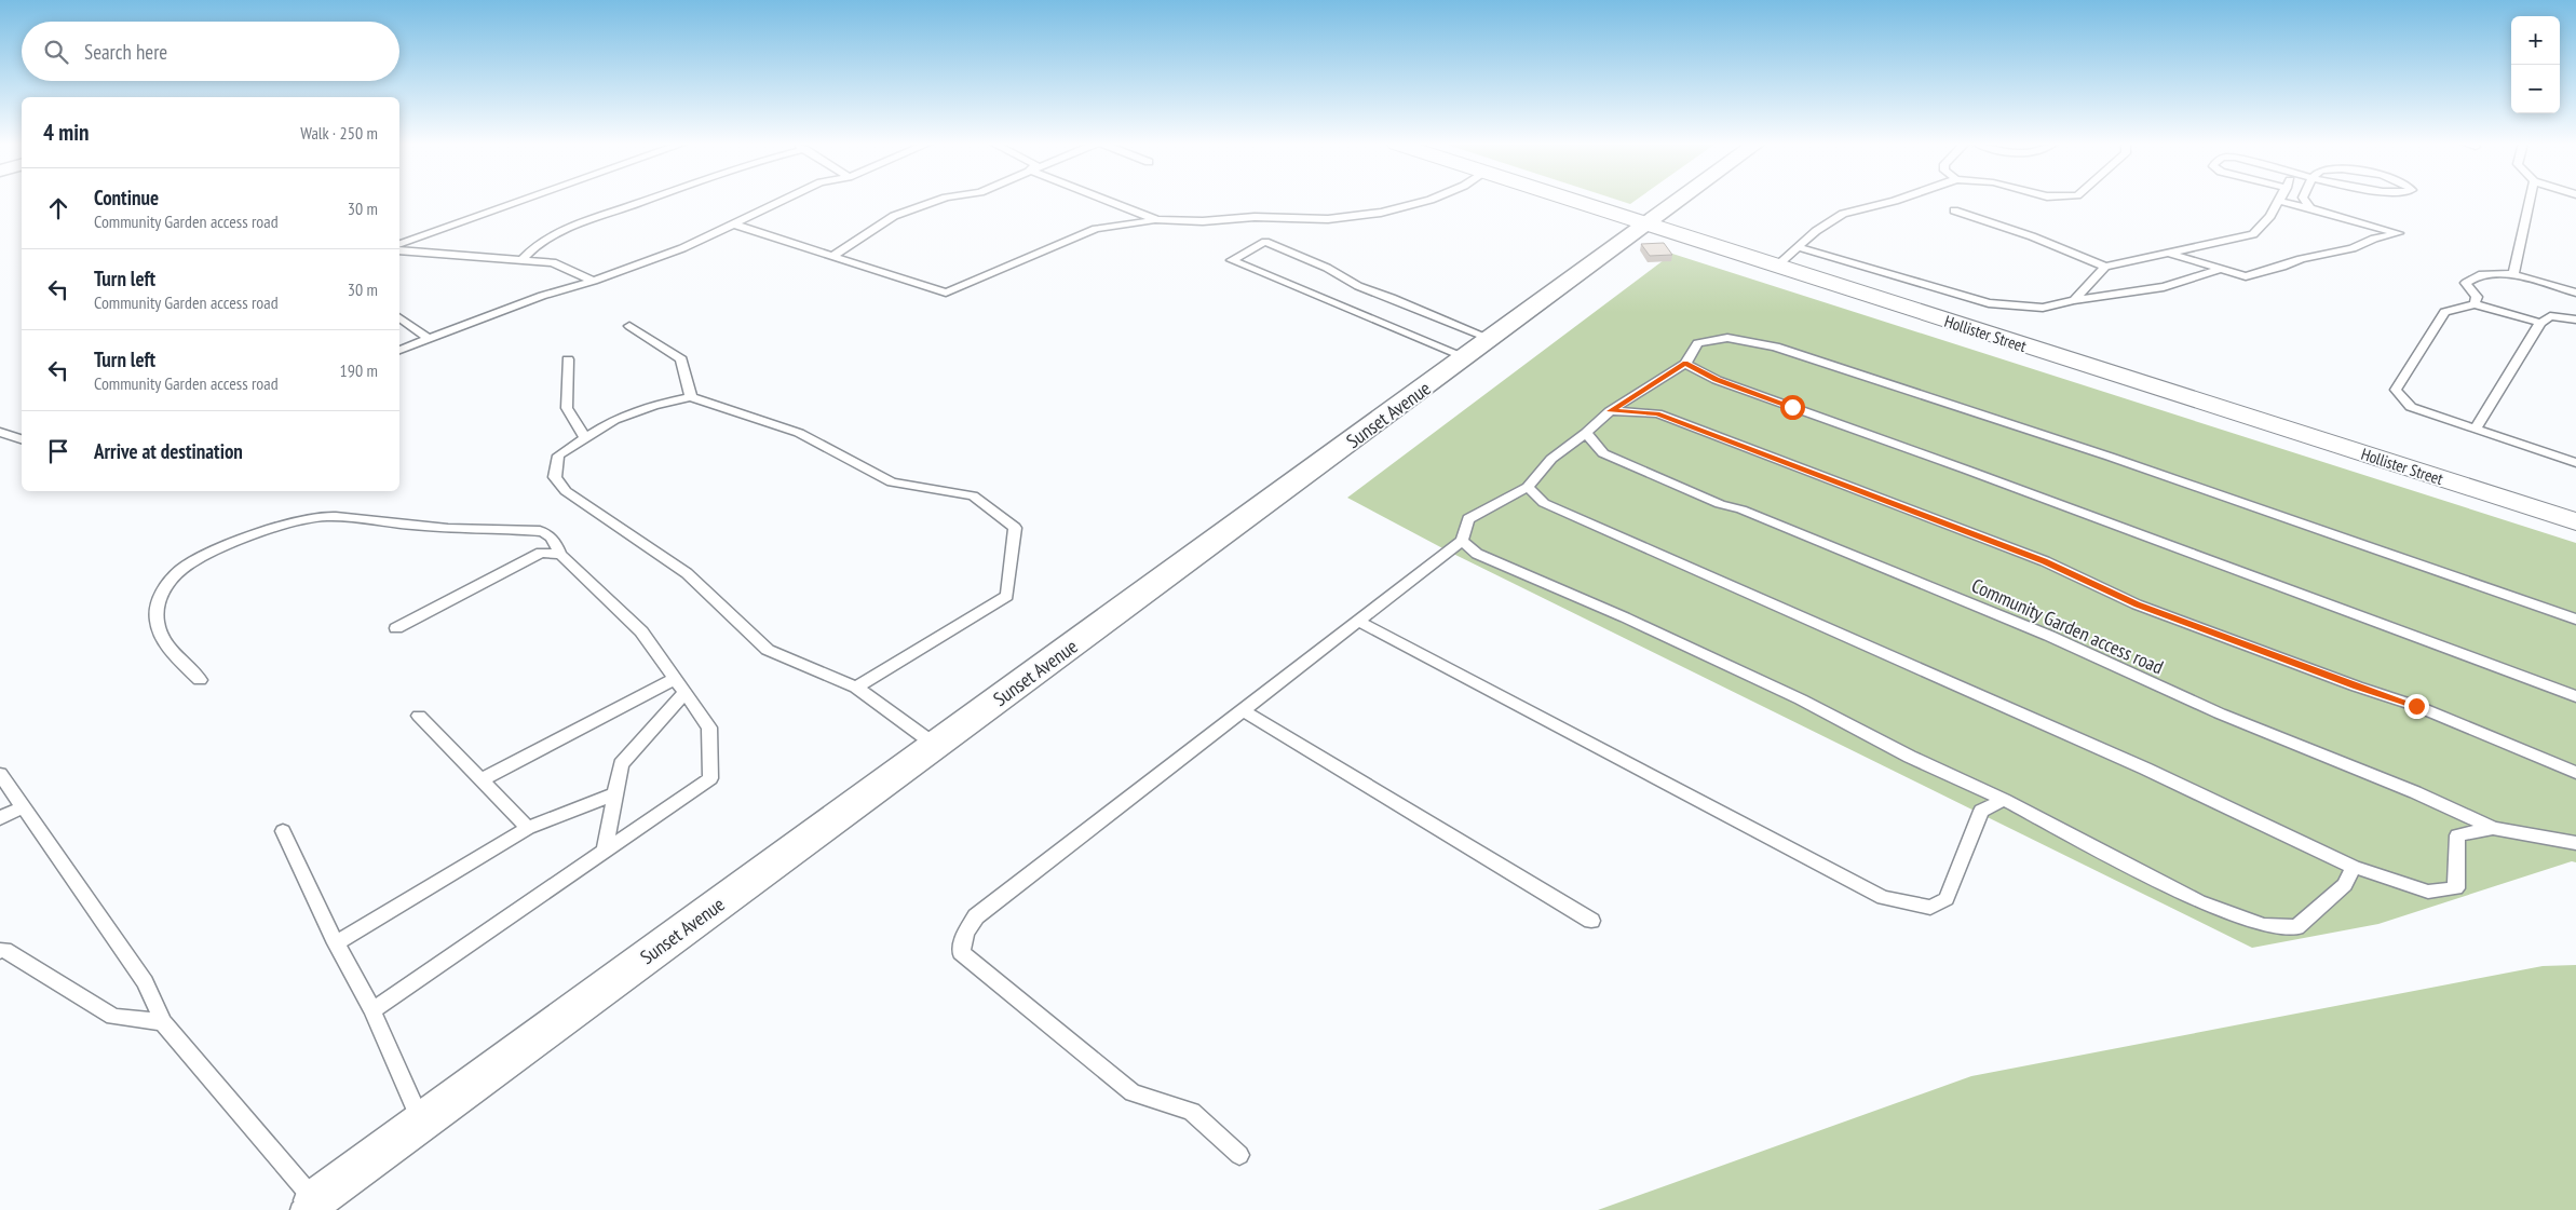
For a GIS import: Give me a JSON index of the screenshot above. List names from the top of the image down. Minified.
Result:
{"streets":{"street":["Hollister Street","Sunset Avenue"],"lane":["Community Garden access road"]},"crossings":[["Hollister Street","Sunset Avenue"]],"page":{"map_buttons":["+","−"],"search":"Search here","heading":["4 min","Walk · 250 m"],"list":[["Continue","Community Garden access road","30 m"],["Turn left","Community Garden access road","30 m"],["Turn left","Community Garden access road","190 m"],"Arrive at destination"]}}
